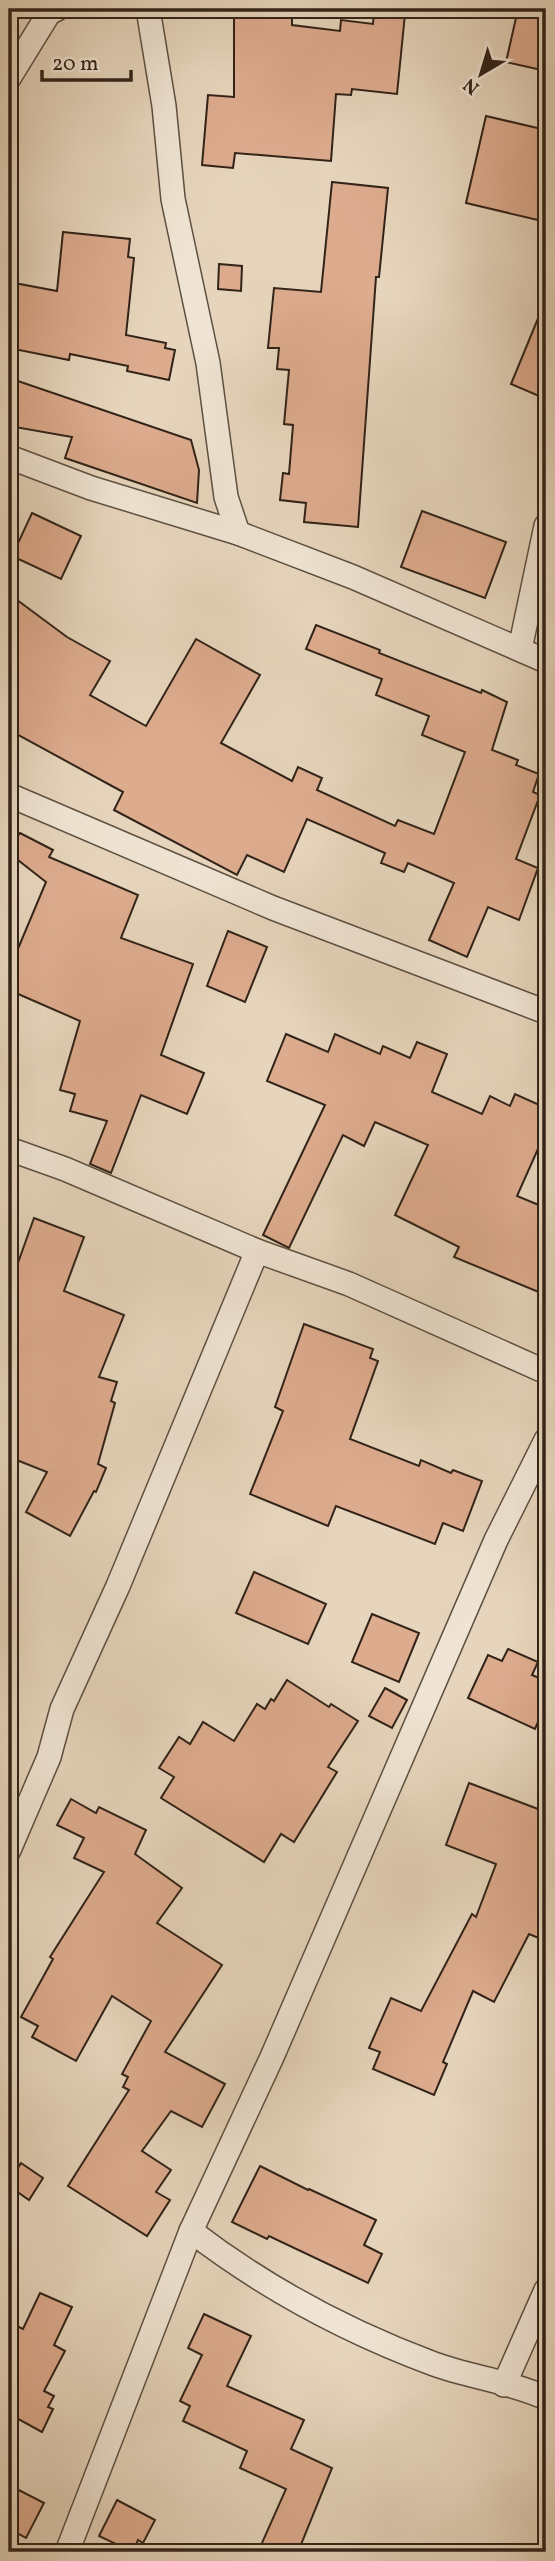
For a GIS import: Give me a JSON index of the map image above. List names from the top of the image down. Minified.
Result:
{"scale_bar":"20 m","north":"bottom left"}
